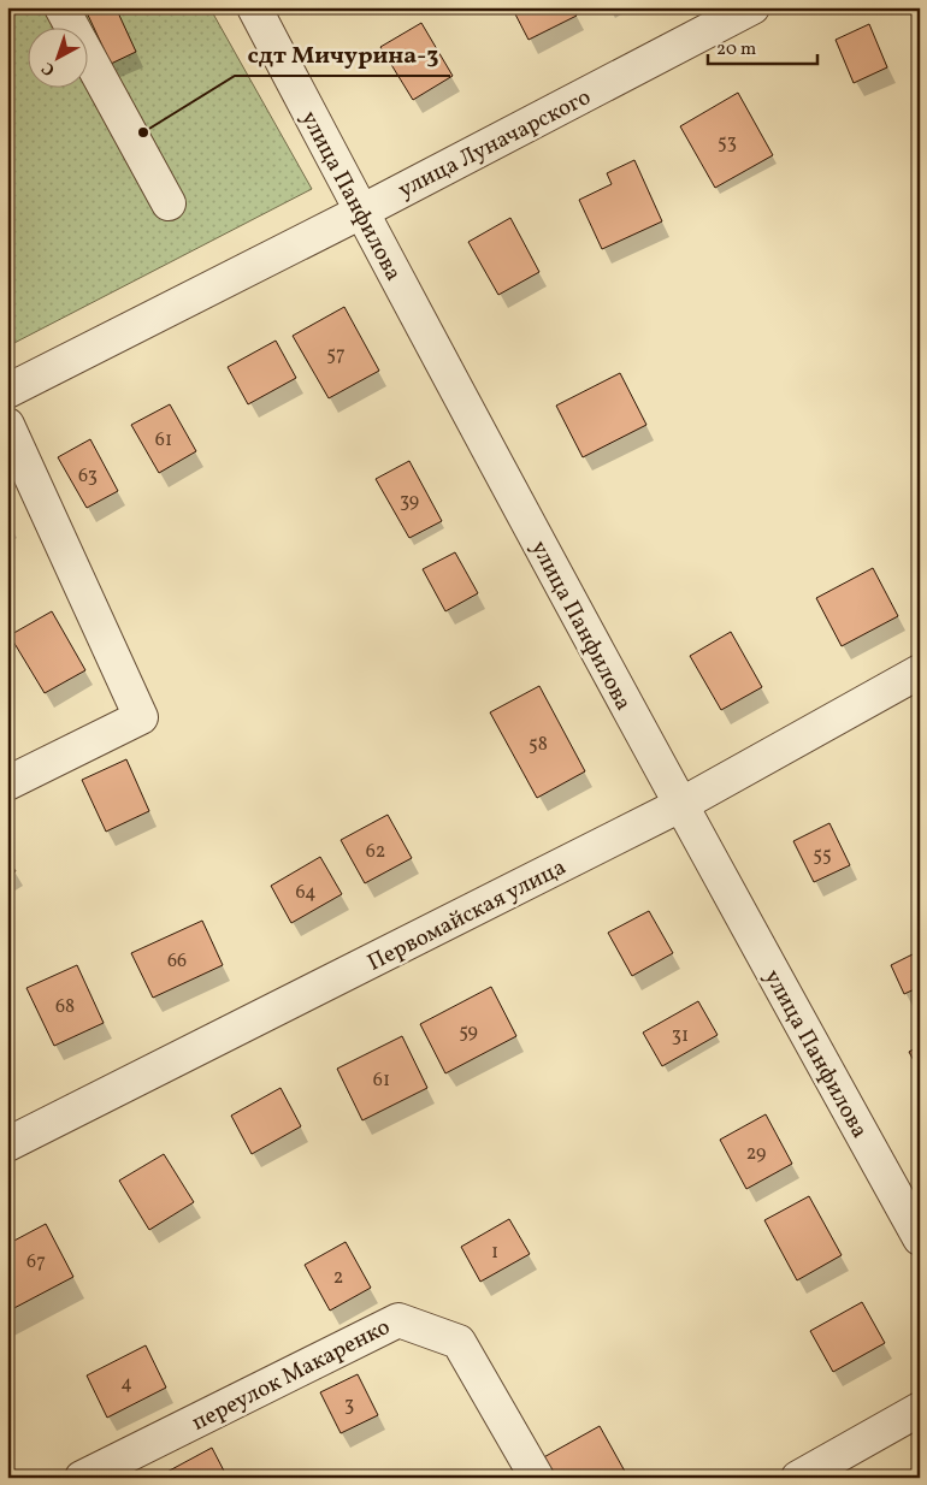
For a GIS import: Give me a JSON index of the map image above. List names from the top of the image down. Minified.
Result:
{"streets":{"street":["улица Луначарского","улица Панфилова","Первомайская улица","переулок Макаренко"]},"crossings":[["улица Луначарского","улица Панфилова"],["улица Панфилова","Первомайская улица"]],"places":["сдт Мичурина-3"],"house_numbers":["53","57","61","63","39","58","62","55","64","66","68","59","31","61","29","1","67","2","4","3"],"scale_bar":"20 m","north":"bottom left"}
